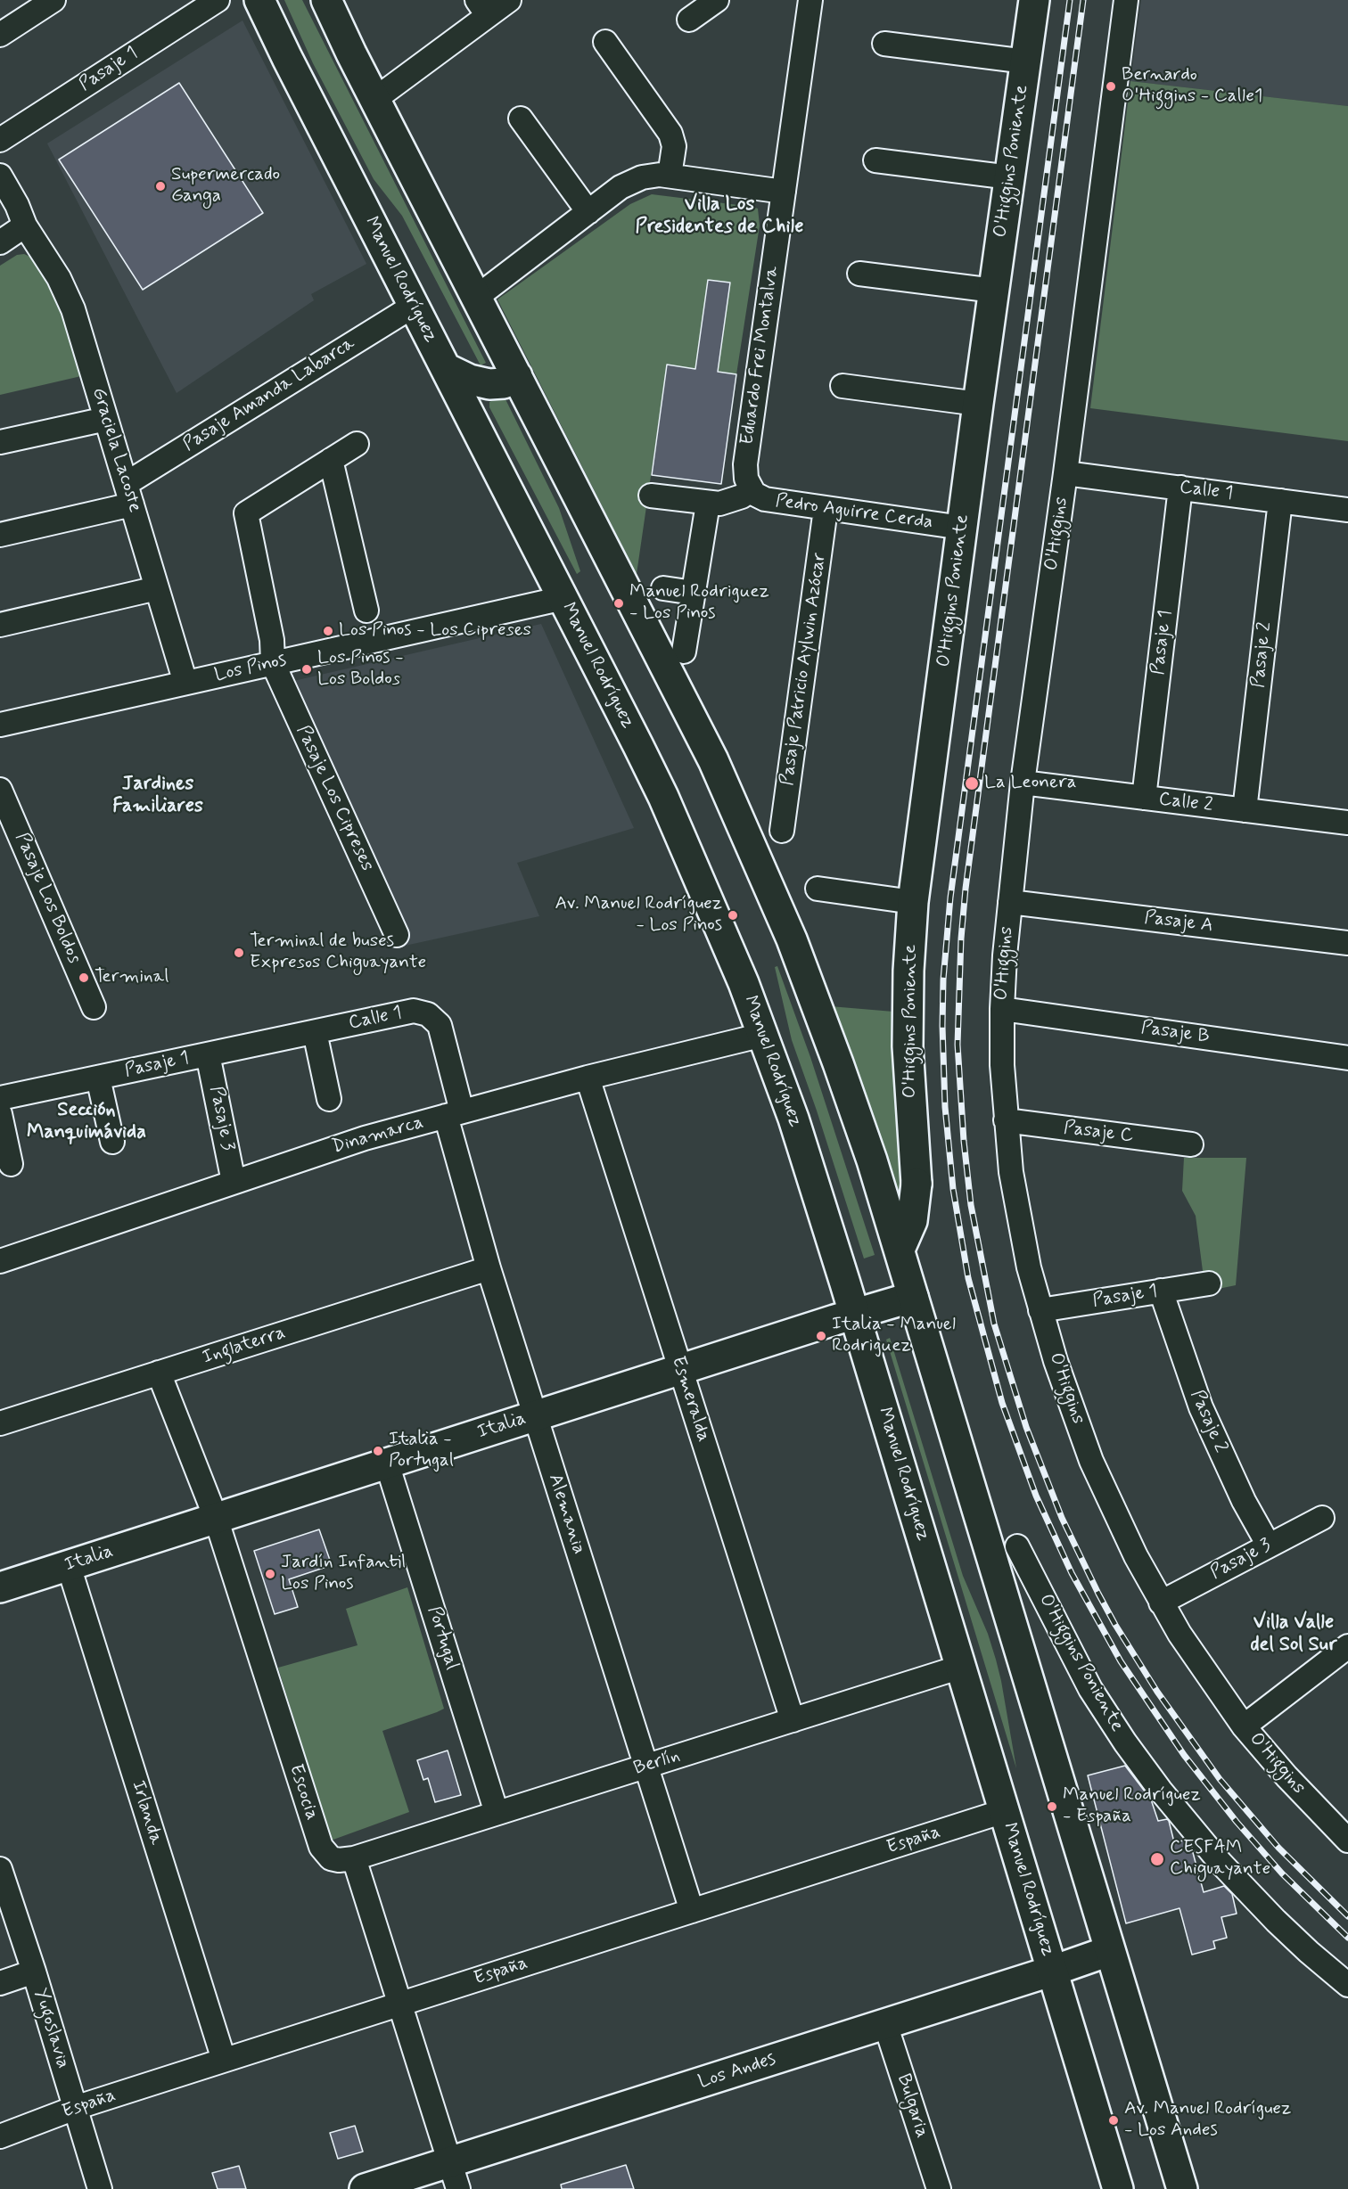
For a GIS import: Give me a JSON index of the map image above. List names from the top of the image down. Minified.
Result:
{"streets":{"main road":["O'Higgins Poniente","Manuel Rodríguez","Italia","Los Andes"],"street":["Pasaje 1","Eduardo Frei Montalva","Pasaje Amanda Labarca","Graciela Lacoste","Calle 1","Pedro Aguirre Cerda","O'Higgins","Pasaje 2","Los Pinos","Pasaje Patricio Aylwin Azócar","Pasaje Los Cipreses","Calle 2","Pasaje Los Boldos","Pasaje A","Pasaje B","Pasaje 3","Pasaje C","Dinamarca","Inglaterra","Esmeralda","Alemania","Portugal","Berlín","Escocia","Irlanda","España","Yugoslavia","Bulgaria"]},"crossings":[["Pasaje 1","Calle 1"],["Pasaje 1","O'Higgins"],["Pasaje 1","Pasaje 2"],["Pasaje 1","Calle 2"],["Pasaje 1","Pasaje 3"],["O'Higgins Poniente","Pedro Aguirre Cerda"],["Manuel Rodríguez","Pasaje Amanda Labarca"],["Manuel Rodríguez","Los Pinos"],["Manuel Rodríguez","Dinamarca"],["Manuel Rodríguez","Italia"],["Manuel Rodríguez","Berlín"],["Manuel Rodríguez","España"],["Manuel Rodríguez","Los Andes"],["Eduardo Frei Montalva","Pedro Aguirre Cerda"],["Pasaje Amanda Labarca","Graciela Lacoste"],["Graciela Lacoste","Los Pinos"],["Calle 1","O'Higgins"],["Calle 1","Pasaje 2"],["Calle 1","Dinamarca"],["Calle 1","Alemania"],["Pedro Aguirre Cerda","Pasaje Patricio Aylwin Azócar"],["O'Higgins","Calle 2"],["O'Higgins","Pasaje A"],["O'Higgins","Pasaje B"],["O'Higgins","Pasaje 3"],["O'Higgins","Pasaje C"],["Pasaje 2","Calle 2"],["Pasaje 2","Pasaje 3"],["Los Pinos","Pasaje Los Cipreses"],["Pasaje 3","Dinamarca"],["Dinamarca","Esmeralda"],["Dinamarca","Alemania"],["Inglaterra","Alemania"],["Inglaterra","Escocia"],["Esmeralda","Italia"],["Esmeralda","Berlín"],["Italia","Alemania"],["Italia","Portugal"],["Italia","Escocia"],["Italia","Irlanda"],["Alemania","Berlín"],["Alemania","España"],["Portugal","Berlín"],["Berlín","Escocia"],["Irlanda","España"],["España","Yugoslavia"],["Los Andes","Bulgaria"]],"districts":["Villa Los Presidentes de Chile","Jardines Familiares","Sección Manquimávida","Villa Valle del Sol Sur"],"places":["Bernardo O'Higgins - Calle1","Supermercado Ganga","Manuel Rodriguez - Los Pinos","Los Pinos - Los Cipreses","Los Pinos - Los Boldos","La Leonera","Av. Manuel Rodríguez - Los Pinos","Terminal de buses Expresos Chiguayante","Terminal","Italia - Manuel Rodriguez","Italia - Portugal","Jardín Infantil Los Pinos","Manuel Rodríguez - España","CESFAM Chiguayante","Av. Manuel Rodríguez - Los Andes"]}
